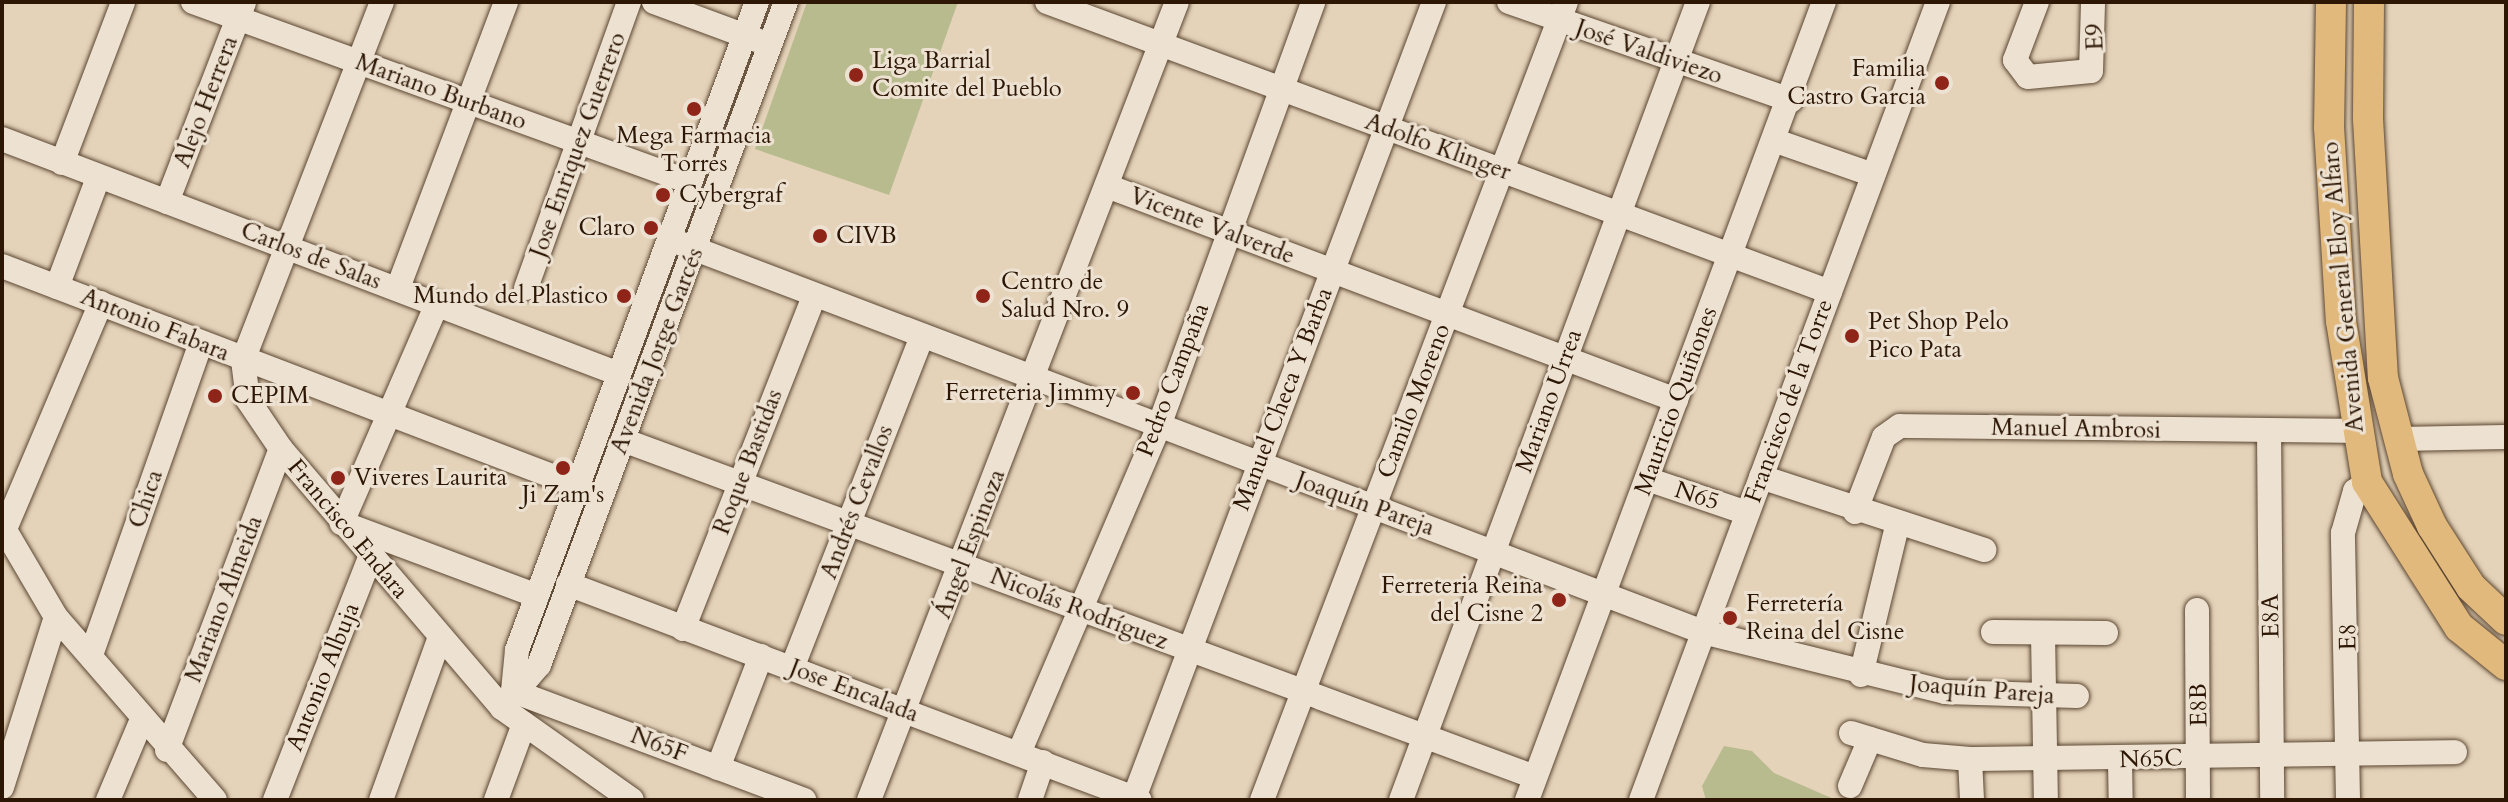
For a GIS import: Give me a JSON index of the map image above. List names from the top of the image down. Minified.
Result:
{"streets":{"main road":["Avenida General Eloy Alfaro"],"street":["E9","José Valdiviezo","Mariano Burbano","Alejo Herrera","Jose Enriquez Guerrero","Adolfo Klinger","Vicente Valverde","Carlos de Salas","Antonio Fabara","Avenida Jorge Garcés","Pedro Campaña","Manuel Checa Y Barba","Camilo Moreno","Mariano Urrea","Mauricio Quiñones","Francisco de la Torre","Manuel Ambrosi","Roque Bastidas","N65","Chica","Andrés Cevallos","Joaquín Pareja","Francisco Endara","Ángel Espinoza","Mariano Almeida","Nicolás Rodríguez","E8A","E8","Antonio Albuja","Jose Encalada","E8B","N65F","N65C"]},"crossings":[["José Valdiviezo","Camilo Moreno"],["José Valdiviezo","Mariano Urrea"],["José Valdiviezo","Mauricio Quiñones"],["Mariano Burbano","Alejo Herrera"],["Mariano Burbano","Jose Enriquez Guerrero"],["Mariano Burbano","Avenida Jorge Garcés"],["Mariano Burbano","Francisco Endara"],["Alejo Herrera","Carlos de Salas"],["Adolfo Klinger","Pedro Campaña"],["Adolfo Klinger","Manuel Checa Y Barba"],["Adolfo Klinger","Camilo Moreno"],["Adolfo Klinger","Mariano Urrea"],["Adolfo Klinger","Mauricio Quiñones"],["Adolfo Klinger","Francisco de la Torre"],["Adolfo Klinger","Ángel Espinoza"],["Vicente Valverde","Pedro Campaña"],["Vicente Valverde","Manuel Checa Y Barba"],["Vicente Valverde","Camilo Moreno"],["Vicente Valverde","Mariano Urrea"],["Vicente Valverde","Mauricio Quiñones"],["Vicente Valverde","Ángel Espinoza"],["Carlos de Salas","Avenida Jorge Garcés"],["Carlos de Salas","Francisco Endara"],["Avenida General Eloy Alfaro","Manuel Ambrosi"],["Avenida General Eloy Alfaro","E8"],["Antonio Fabara","Avenida Jorge Garcés"],["Antonio Fabara","Chica"],["Antonio Fabara","Francisco Endara"],["Avenida Jorge Garcés","Joaquín Pareja"],["Avenida Jorge Garcés","Francisco Endara"],["Avenida Jorge Garcés","Nicolás Rodríguez"],["Avenida Jorge Garcés","Jose Encalada"],["Avenida Jorge Garcés","N65F"],["Pedro Campaña","Joaquín Pareja"],["Pedro Campaña","Nicolás Rodríguez"],["Pedro Campaña","Jose Encalada"],["Manuel Checa Y Barba","Joaquín Pareja"],["Manuel Checa Y Barba","Nicolás Rodríguez"],["Manuel Checa Y Barba","Jose Encalada"],["Camilo Moreno","Joaquín Pareja"],["Camilo Moreno","Nicolás Rodríguez"],["Mariano Urrea","Joaquín Pareja"],["Mariano Urrea","Nicolás Rodríguez"],["Mauricio Quiñones","N65"],["Mauricio Quiñones","Joaquín Pareja"],["Mauricio Quiñones","Nicolás Rodríguez"],["Francisco de la Torre","N65"],["Francisco de la Torre","Joaquín Pareja"],["Manuel Ambrosi","E8A"],["Roque Bastidas","Joaquín Pareja"],["Roque Bastidas","Nicolás Rodríguez"],["Roque Bastidas","Jose Encalada"],["Andrés Cevallos","Joaquín Pareja"],["Andrés Cevallos","Nicolás Rodríguez"],["Andrés Cevallos","Jose Encalada"],["Joaquín Pareja","Ángel Espinoza"],["Francisco Endara","Mariano Almeida"],["Francisco Endara","Antonio Albuja"],["Francisco Endara","N65F"],["Ángel Espinoza","Nicolás Rodríguez"],["Ángel Espinoza","Jose Encalada"],["E8A","N65C"],["E8","N65C"],["E8B","N65C"]],"places":["Liga Barrial Comite del Pueblo","Familia Castro Garcia","Mega Farmacia Torres","Cybergraf","Claro","CIVB","Mundo del Plastico","Centro de Salud Nro. 9","Pet Shop Pelo Pico Pata","Ferreteria Jimmy","CEPIM","Ji Zam's","Viveres Laurita","Ferreteria Reina del Cisne 2","Ferretería Reina del Cisne"]}
